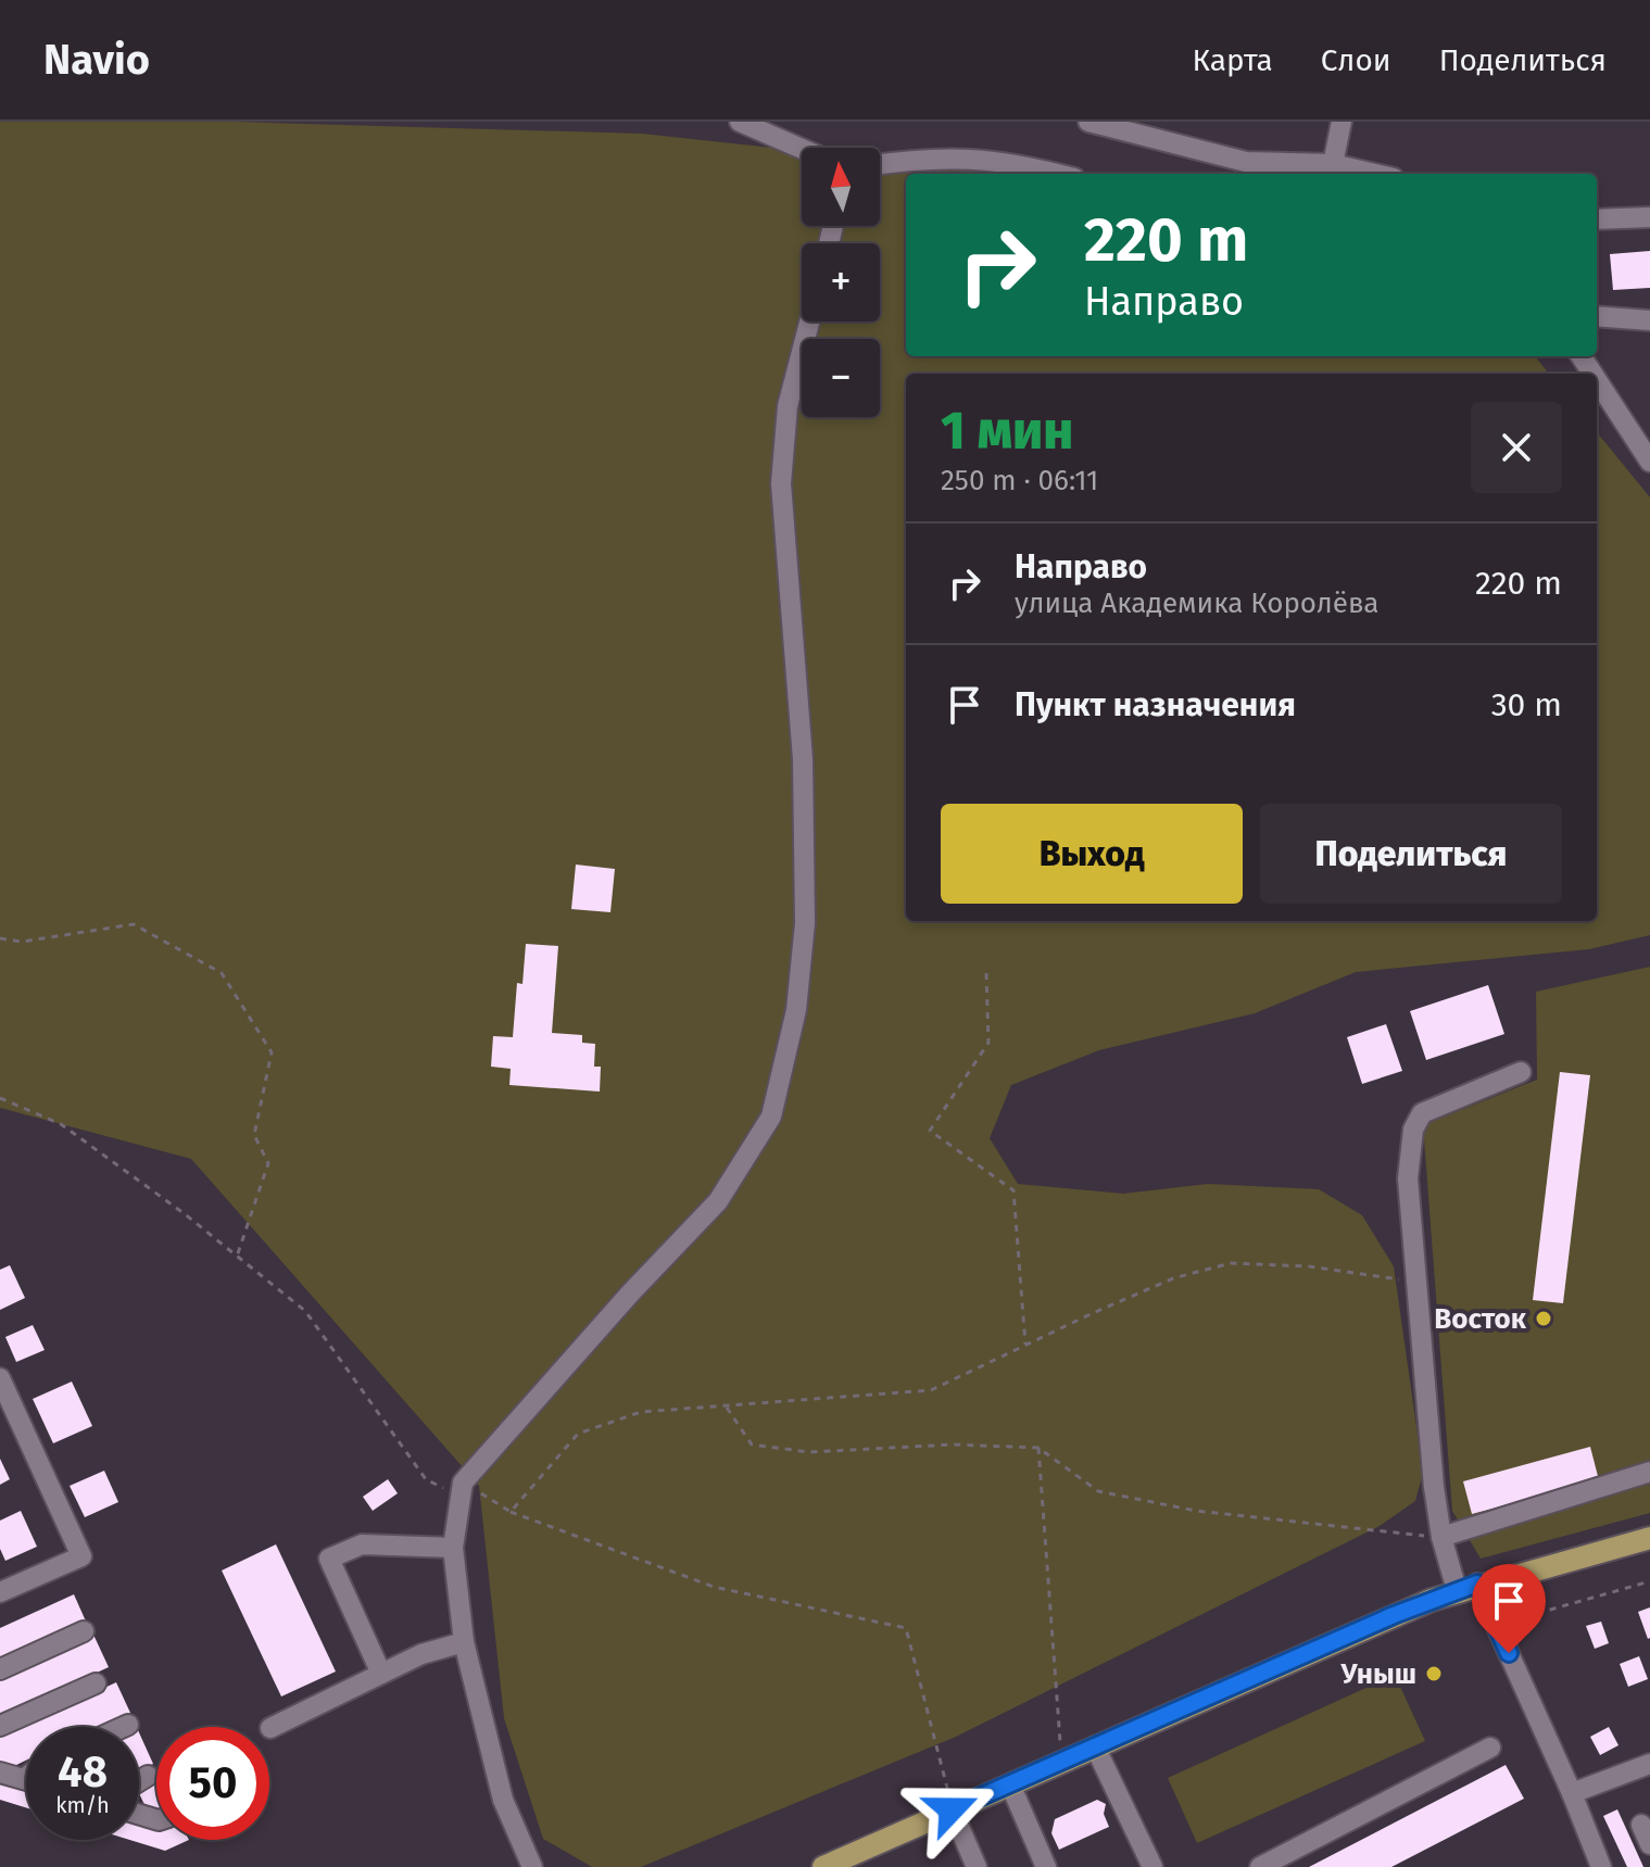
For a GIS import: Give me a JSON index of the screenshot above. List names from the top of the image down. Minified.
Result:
{"places":["Восток","Уныш"],"north":"top","page":{"header":"Navio","nav":["Карта","Слои","Поделиться"],"map_buttons":["+","−"],"turn":["220 m","Направо"],"heading":["1 мин","250 m · 06:11"],"list":[{"name":"Направо","note":"улица Академика Королёва","value":"220 m"},{"name":"Пункт назначения","value":"30 m"}],"buttons":["Выход","Поделиться"],"speed":"48 km/h","limit":"50"}}
